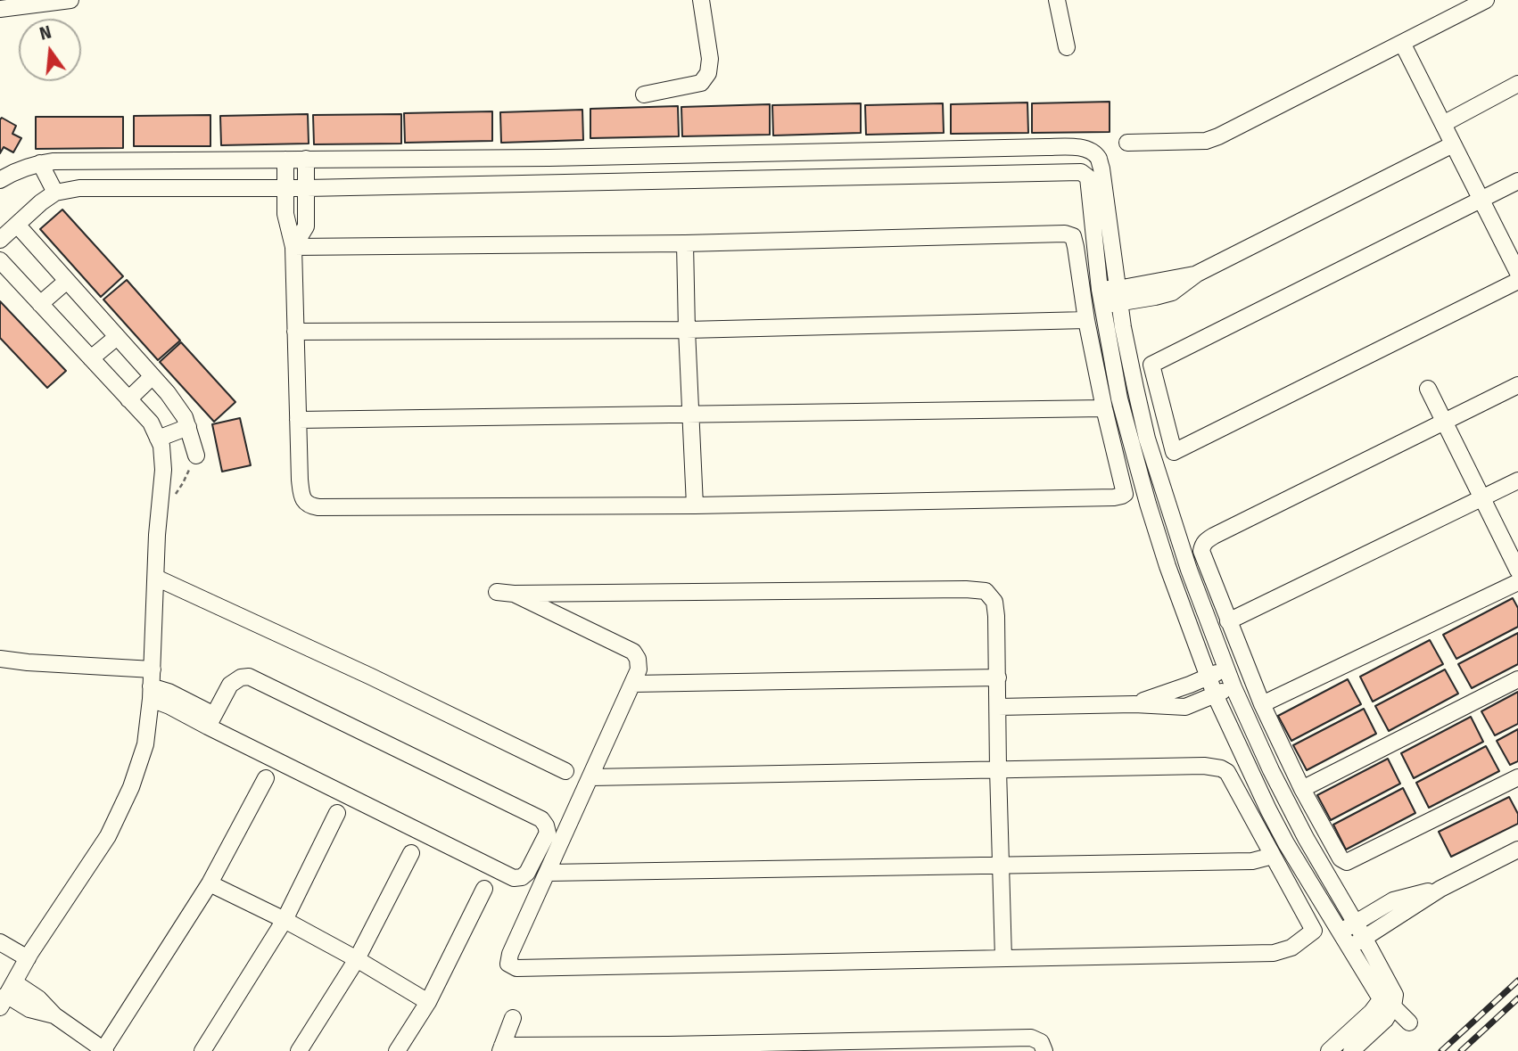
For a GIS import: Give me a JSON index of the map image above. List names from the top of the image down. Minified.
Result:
{"north":"top"}
